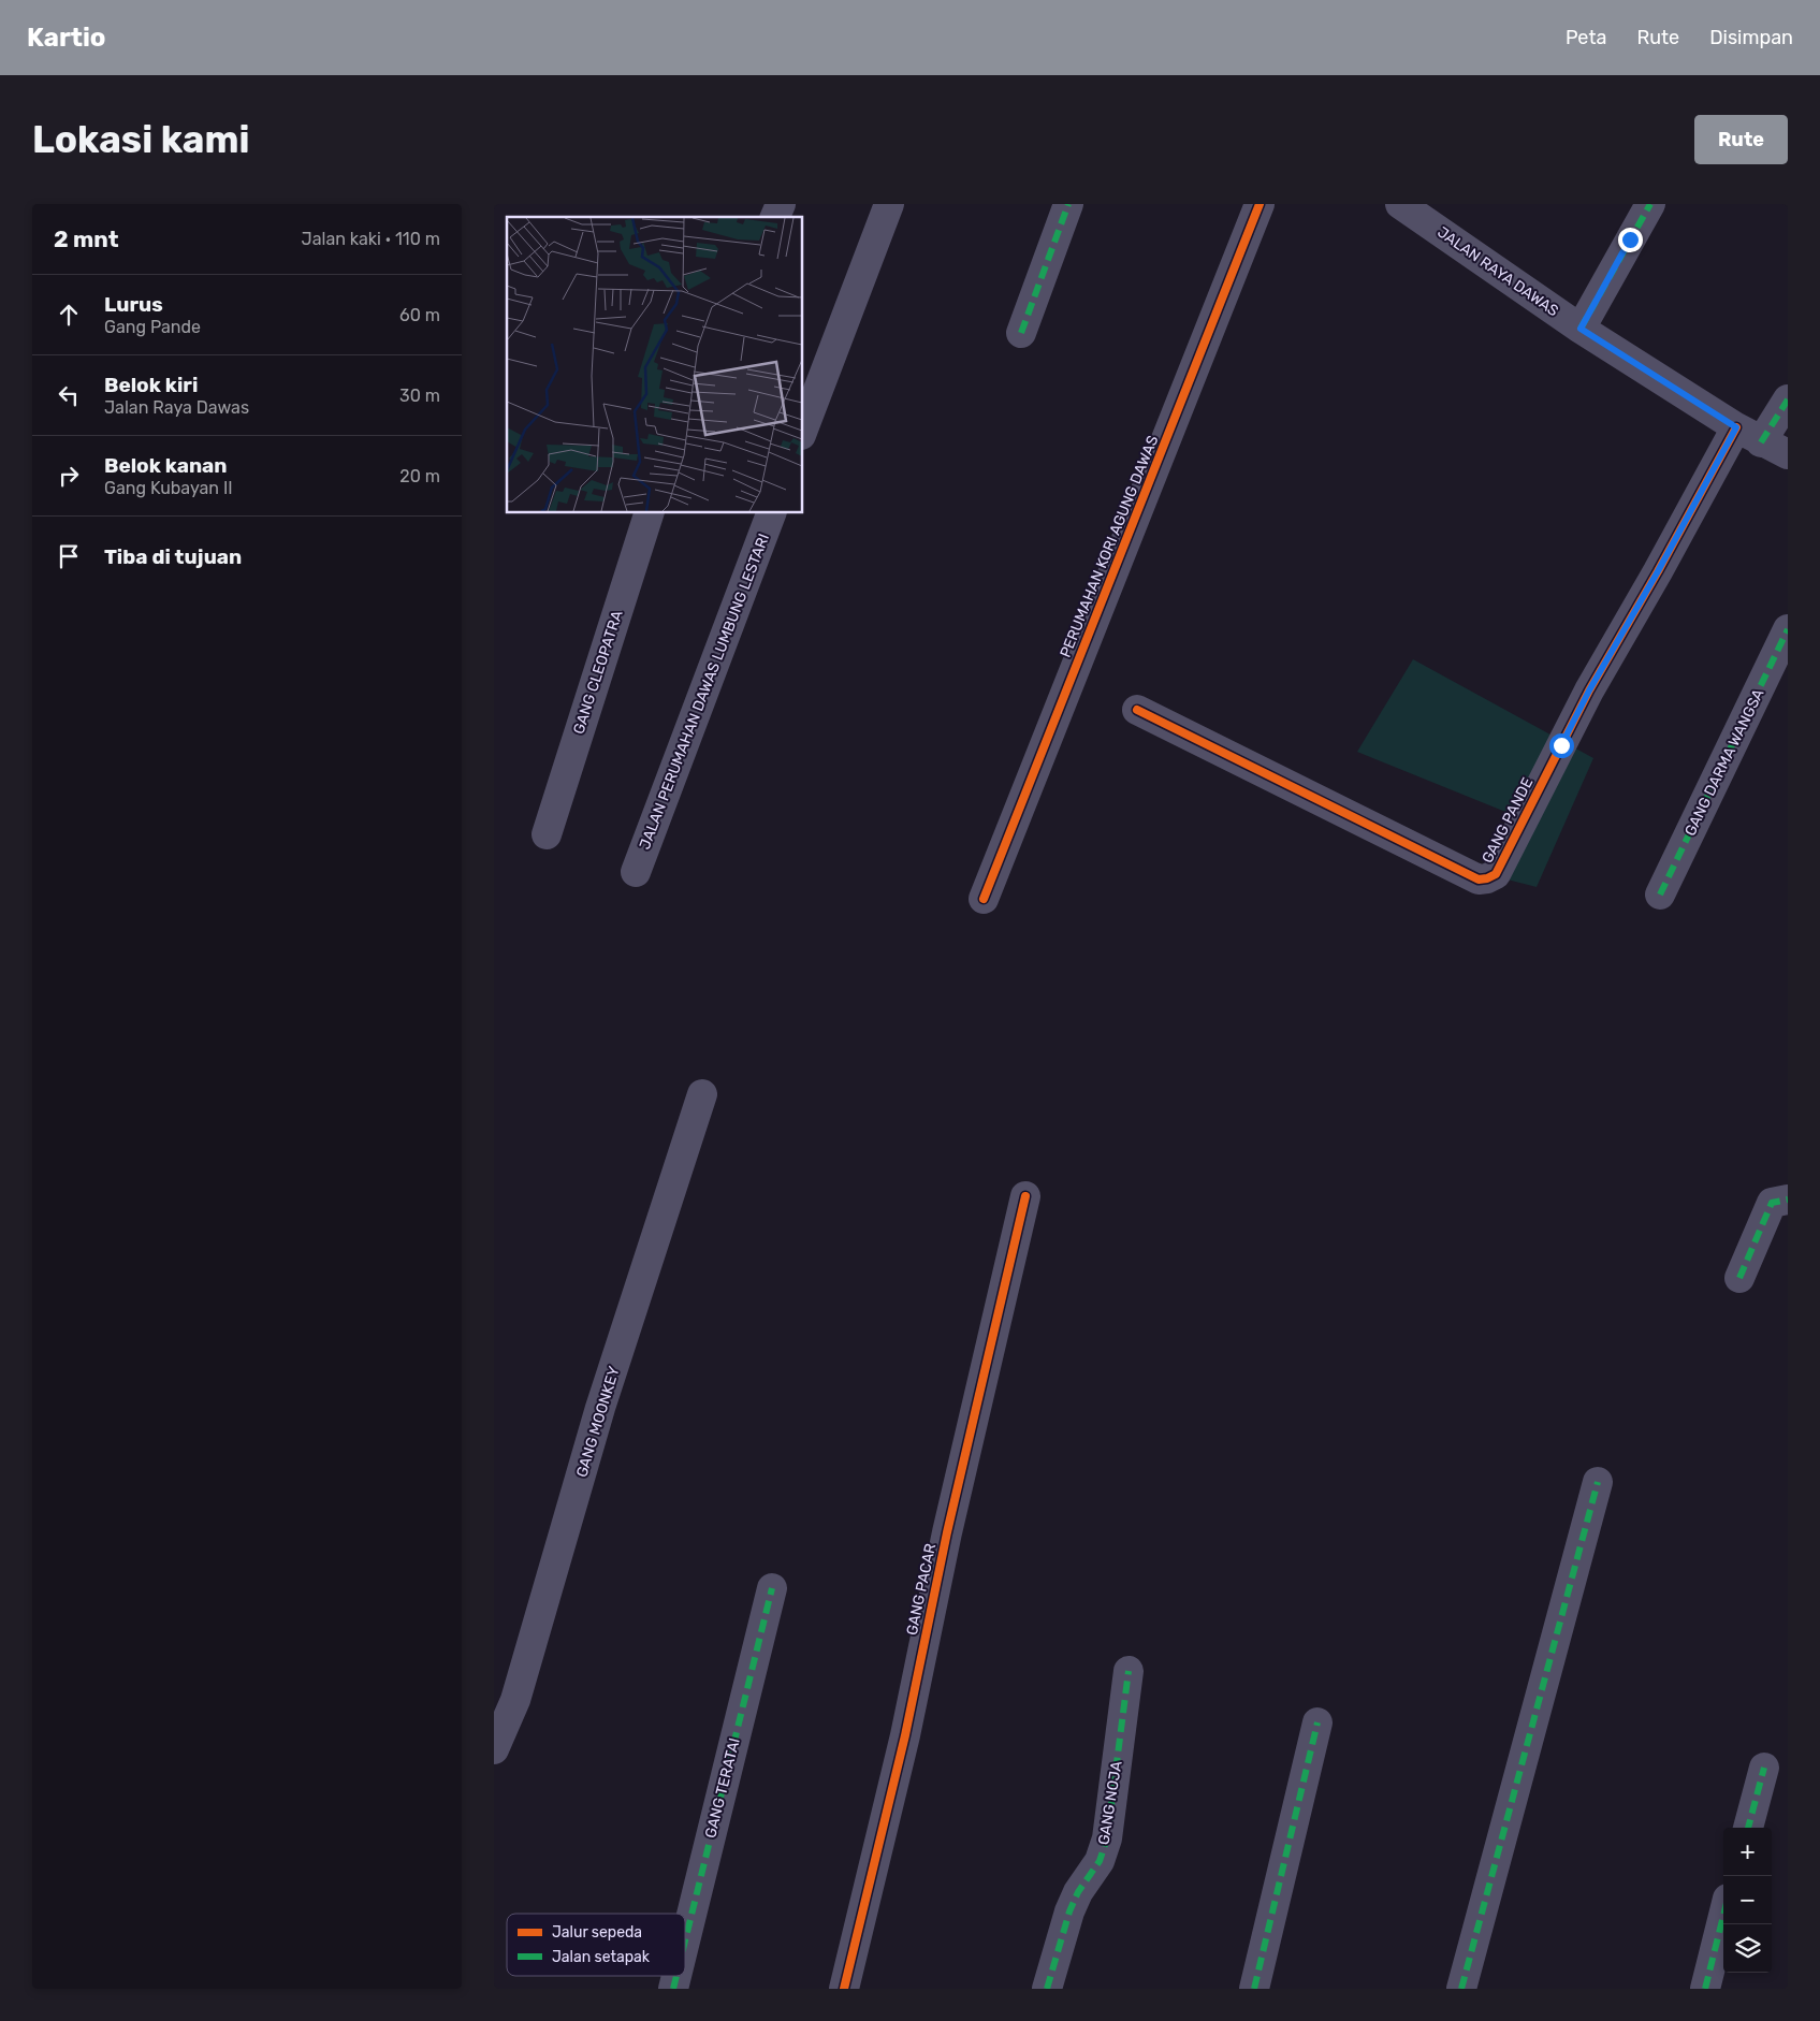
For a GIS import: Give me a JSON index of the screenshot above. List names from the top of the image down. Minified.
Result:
{"streets":{"street":["JALAN RAYA DAWAS","PERUMAHAN KORI AGUNG DAWAS","GANG CLEOPATRA","JALAN PERUMAHAN DAWAS LUMBUNG LESTARI","GANG DARMA WANGSA","GANG PANDE","GANG MOONKEY","GANG PACAR","GANG TERATAI","GANG NOJA"]},"crossings":[["JALAN RAYA DAWAS","GANG PANDE"]],"legend":["Jalur sepeda","Jalan setapak"],"page":{"header":"Kartio","nav":["Peta","Rute","Disimpan"],"buttons":"Rute","title":"Lokasi kami","heading":["2 mnt","Jalan kaki · 110 m"],"list":[["Lurus","Gang Pande","60 m"],["Belok kiri","Jalan Raya Dawas","30 m"],["Belok kanan","Gang Kubayan II","20 m"],"Tiba di tujuan"],"map_buttons":["+","−"]}}
